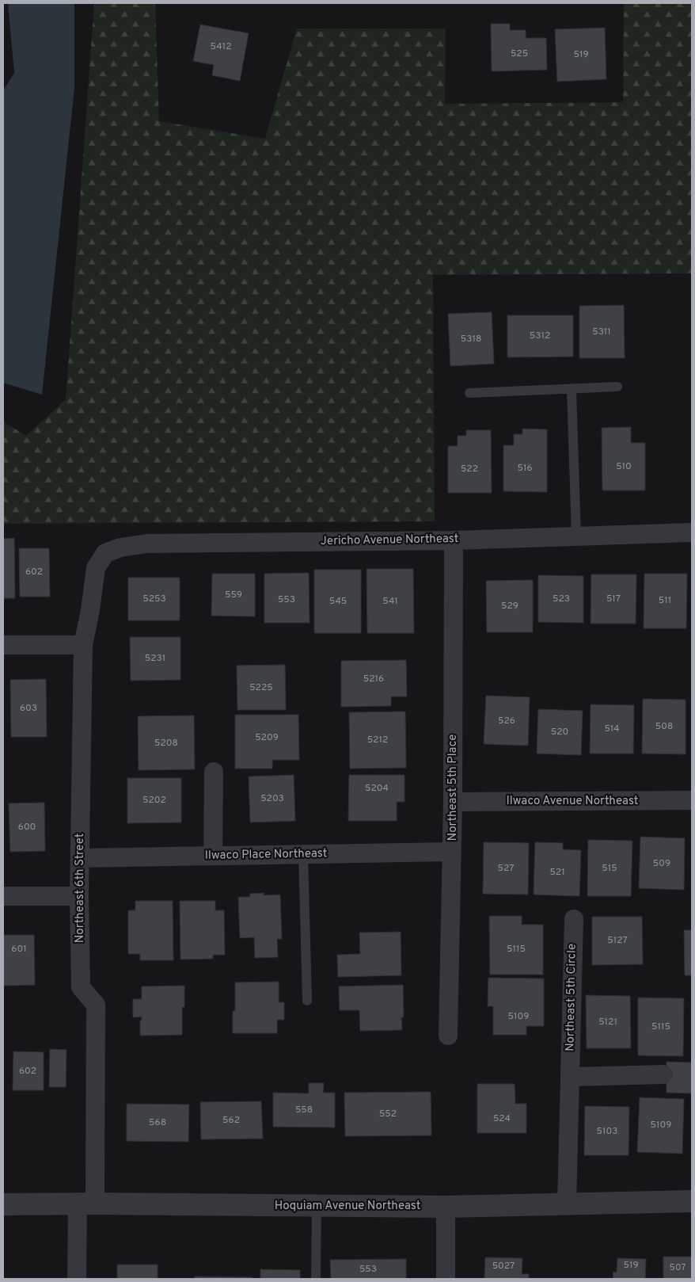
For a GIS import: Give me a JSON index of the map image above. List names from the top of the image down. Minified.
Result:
{"streets":{"street":["Jericho Avenue Northeast","Northeast 5th Place","Ilwaco Avenue Northeast","Ilwaco Place Northeast","Northeast 6th Street","Northeast 5th Circle","Hoquiam Avenue Northeast"]},"crossings":[["Jericho Avenue Northeast","Northeast 5th Place"],["Jericho Avenue Northeast","Northeast 6th Street"],["Northeast 5th Place","Ilwaco Avenue Northeast"],["Northeast 5th Place","Ilwaco Place Northeast"],["Ilwaco Place Northeast","Northeast 6th Street"],["Northeast 6th Street","Hoquiam Avenue Northeast"],["Northeast 5th Circle","Hoquiam Avenue Northeast"]],"house_numbers":["5412","525","519","5311","5312","5318","510","516","522","602","559","5253","523","517","553","511","545","541","529","5231","5216","5225","603","526","508","514","520","5209","5212","5208","5204","5203","5202","600","509","527","515","521","5127","601","5115","5109","5121","5115","602","558","552","524","562","568","5109","5103","519","5027","507","553"]}
